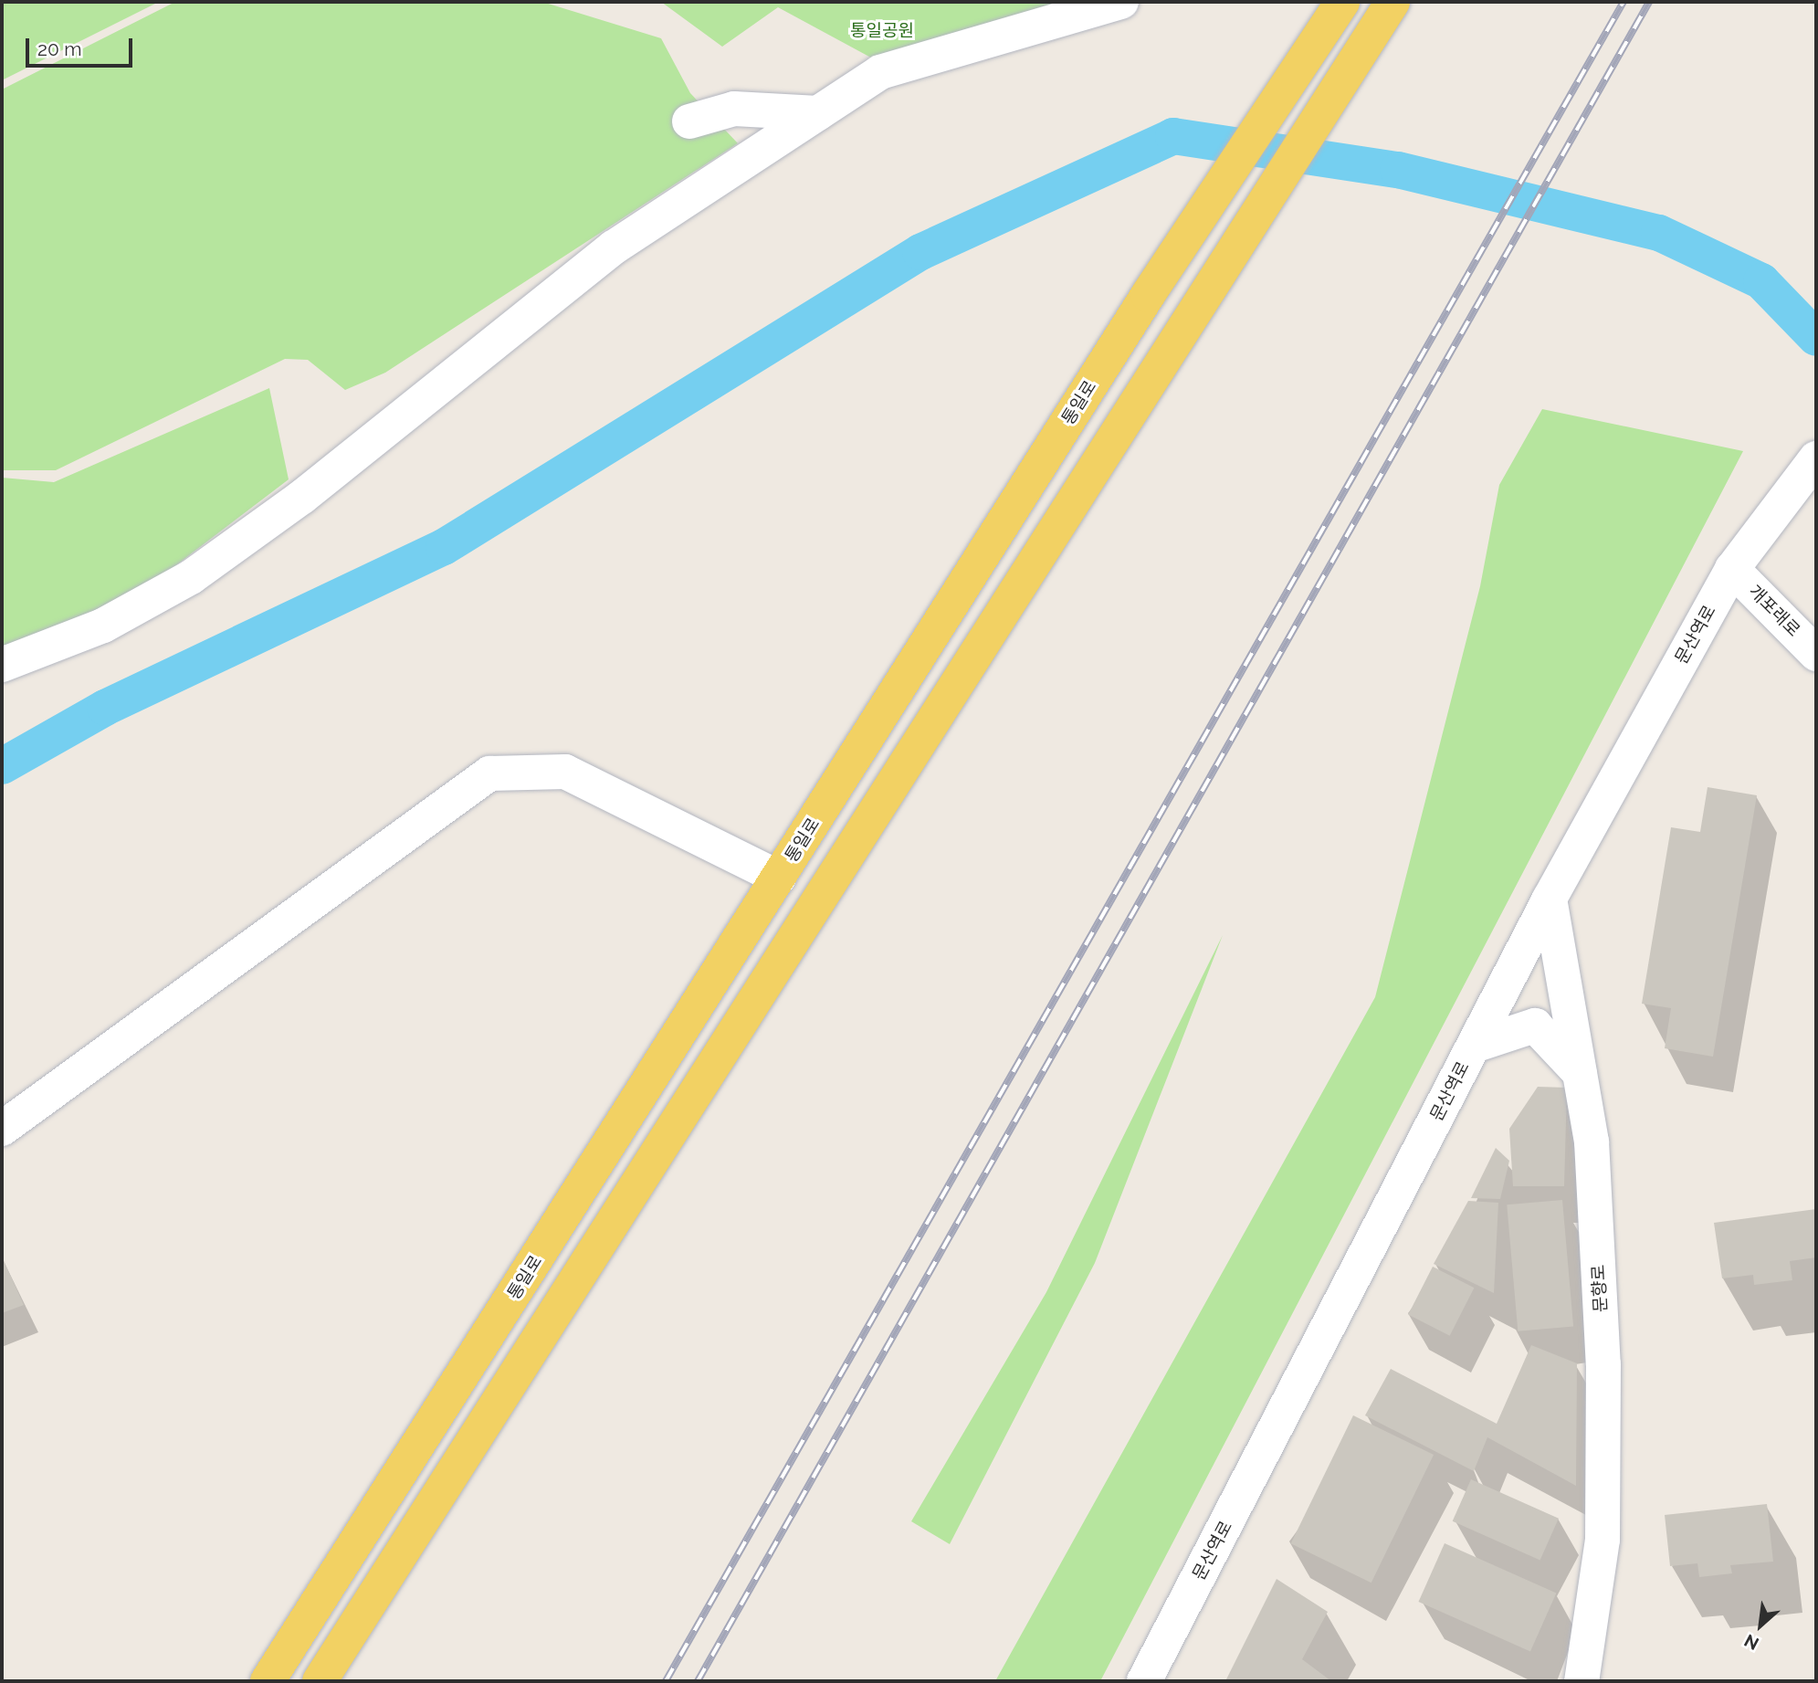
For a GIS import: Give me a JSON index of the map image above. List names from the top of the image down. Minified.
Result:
{"streets":{"main road":["통일로"],"street":["개포래로","문산역로","문향로"]},"crossings":[["개포래로","문산역로"],["문산역로","문향로"]],"parks":["통일공원"],"scale_bar":"20 m","north":"bottom left"}
